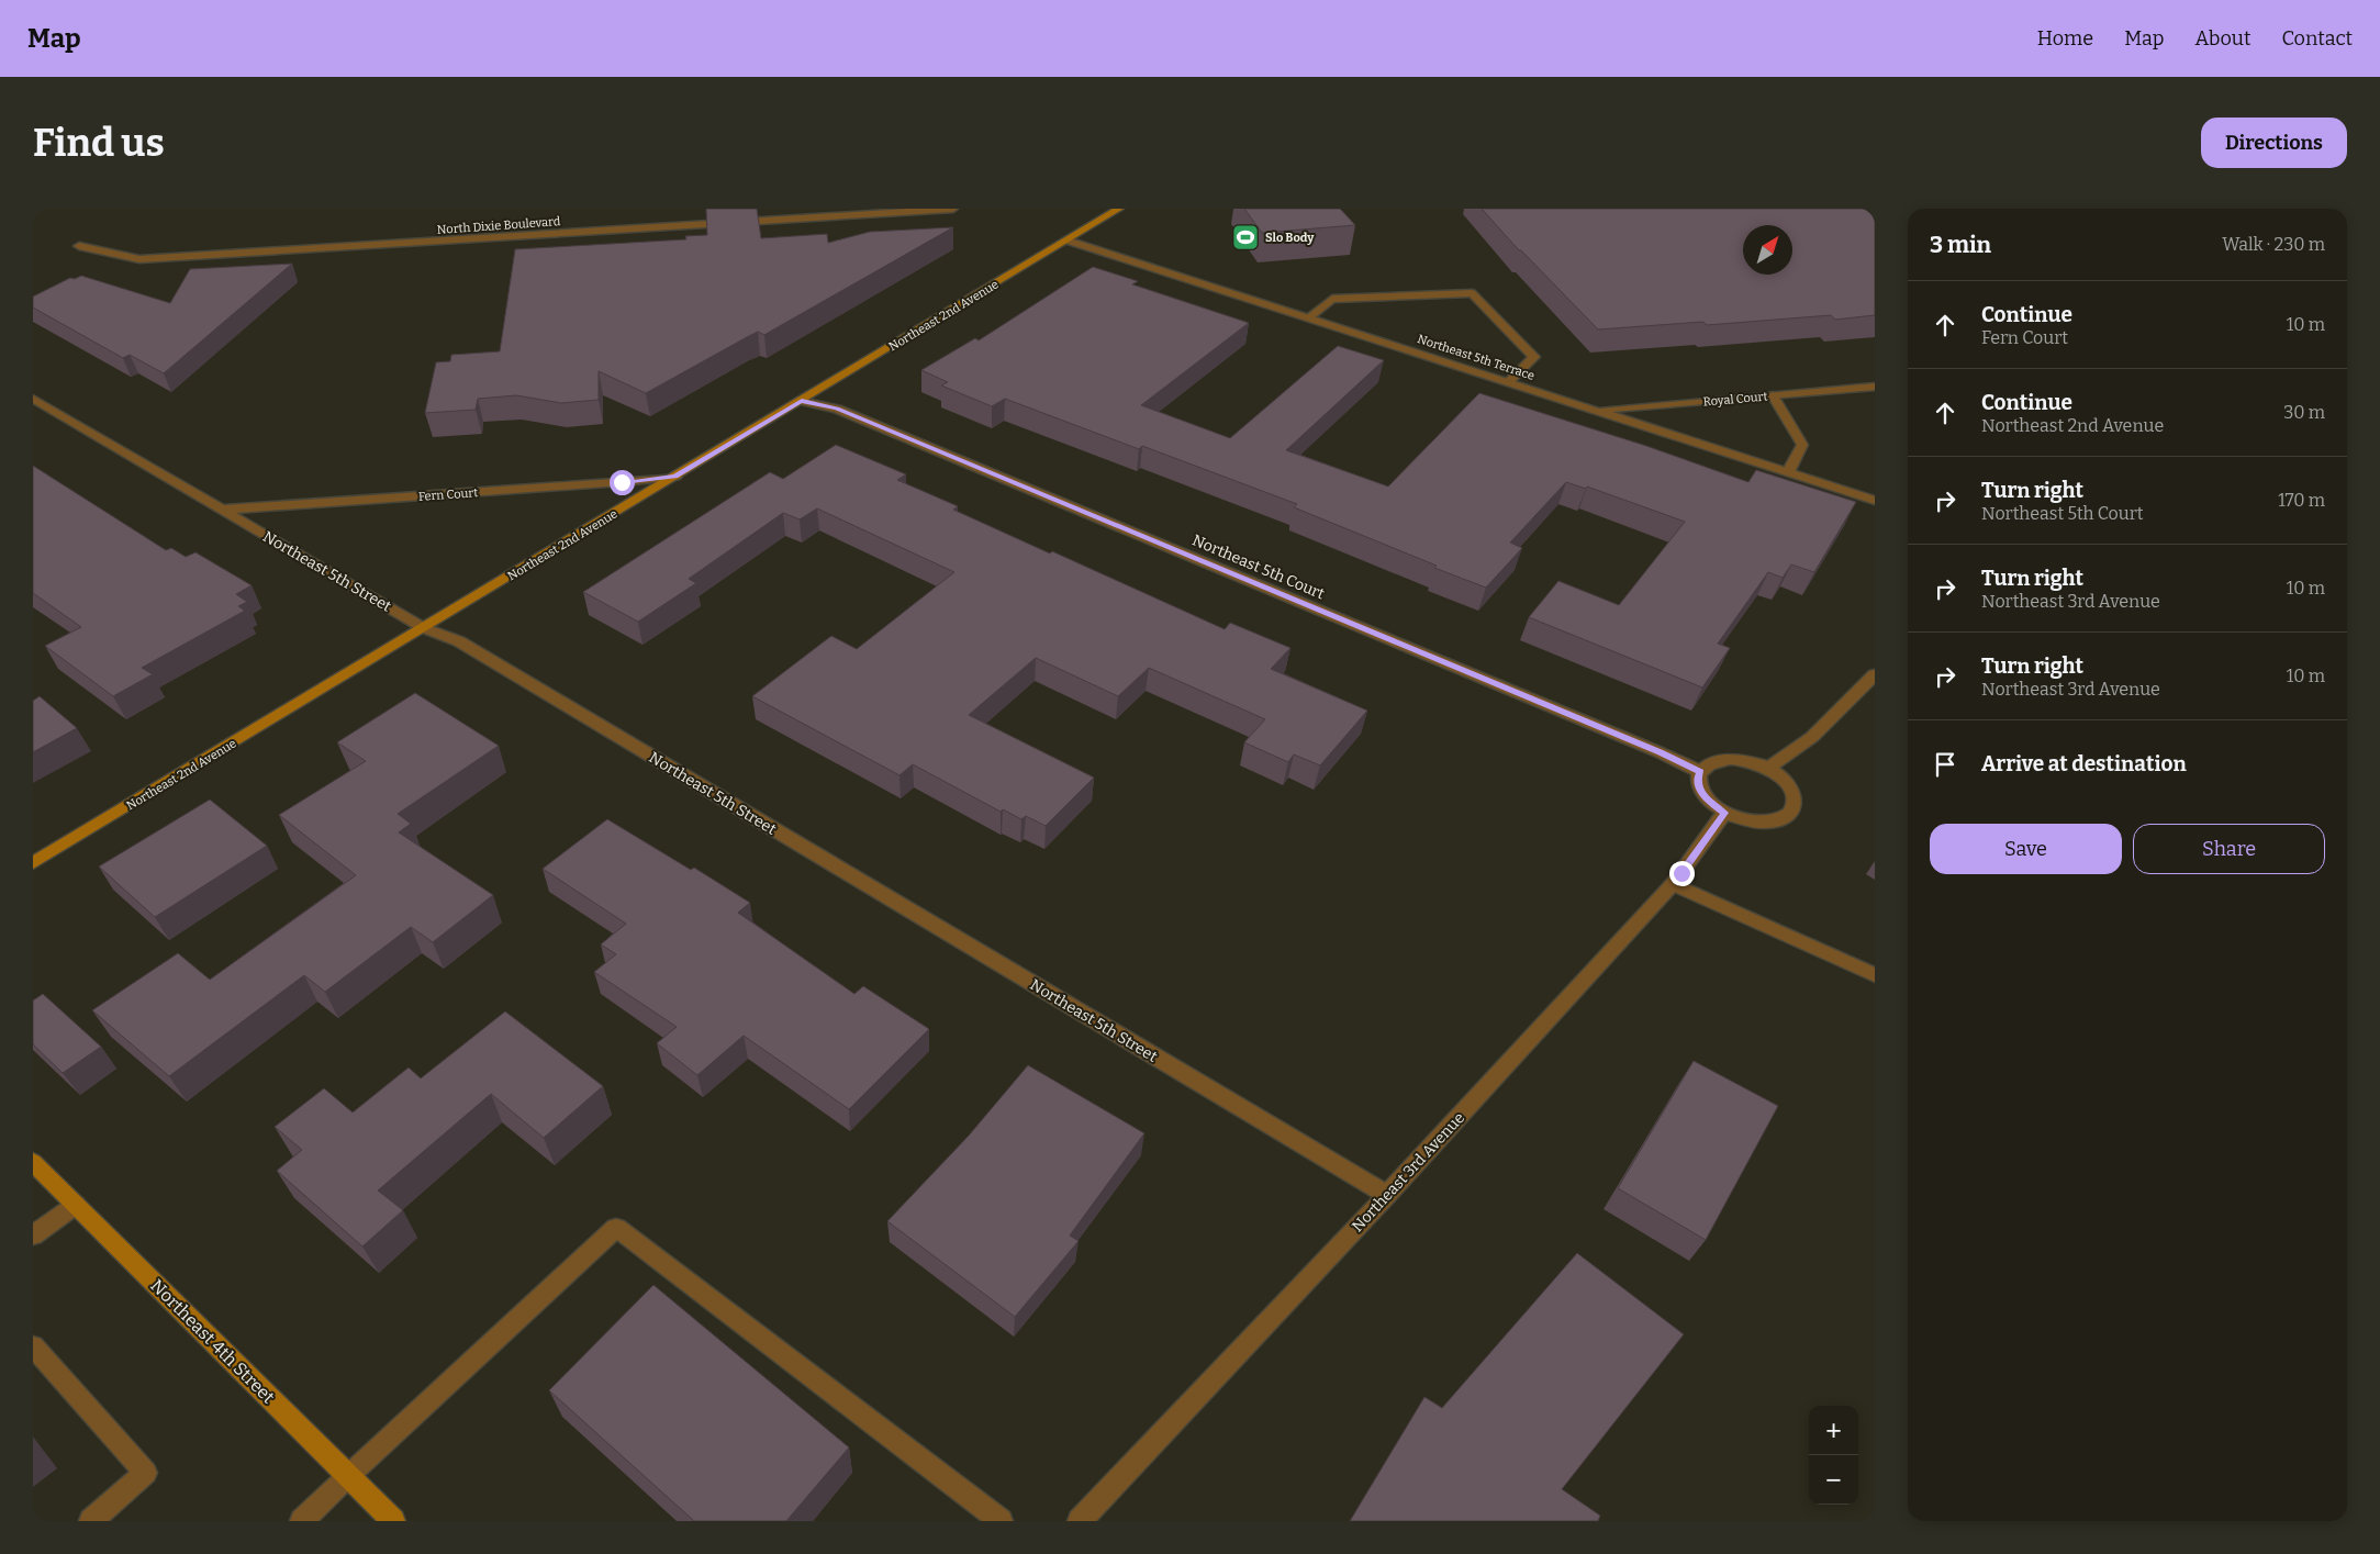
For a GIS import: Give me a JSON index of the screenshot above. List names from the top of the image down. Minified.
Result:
{"streets":{"street":["North Dixie Boulevard","Northeast 2nd Avenue","Northeast 5th Terrace","Royal Court","Fern Court","Northeast 5th Court","Northeast 5th Street","Northeast 3rd Avenue","Northeast 4th Street"]},"crossings":[["Northeast 2nd Avenue","Northeast 5th Terrace"],["Northeast 2nd Avenue","Fern Court"],["Northeast 2nd Avenue","Northeast 5th Court"],["Northeast 2nd Avenue","Northeast 5th Street"],["Northeast 5th Terrace","Royal Court"],["Fern Court","Northeast 5th Street"],["Northeast 5th Court","Northeast 3rd Avenue"],["Northeast 5th Street","Northeast 3rd Avenue"]],"places":{"sports":["Slo Body"]},"north":"top right","page":{"header":"Map","nav":["Home","Map","About","Contact"],"buttons":["Directions",["Save","Share"]],"title":"Find us","heading":["3 min","Walk · 230 m"],"list":[["Continue","Fern Court","10 m"],["Continue","Northeast 2nd Avenue","30 m"],["Turn right","Northeast 5th Court","170 m"],["Turn right","Northeast 3rd Avenue","10 m"],["Turn right","Northeast 3rd Avenue","10 m"],"Arrive at destination"],"map_buttons":["+","−"]}}
